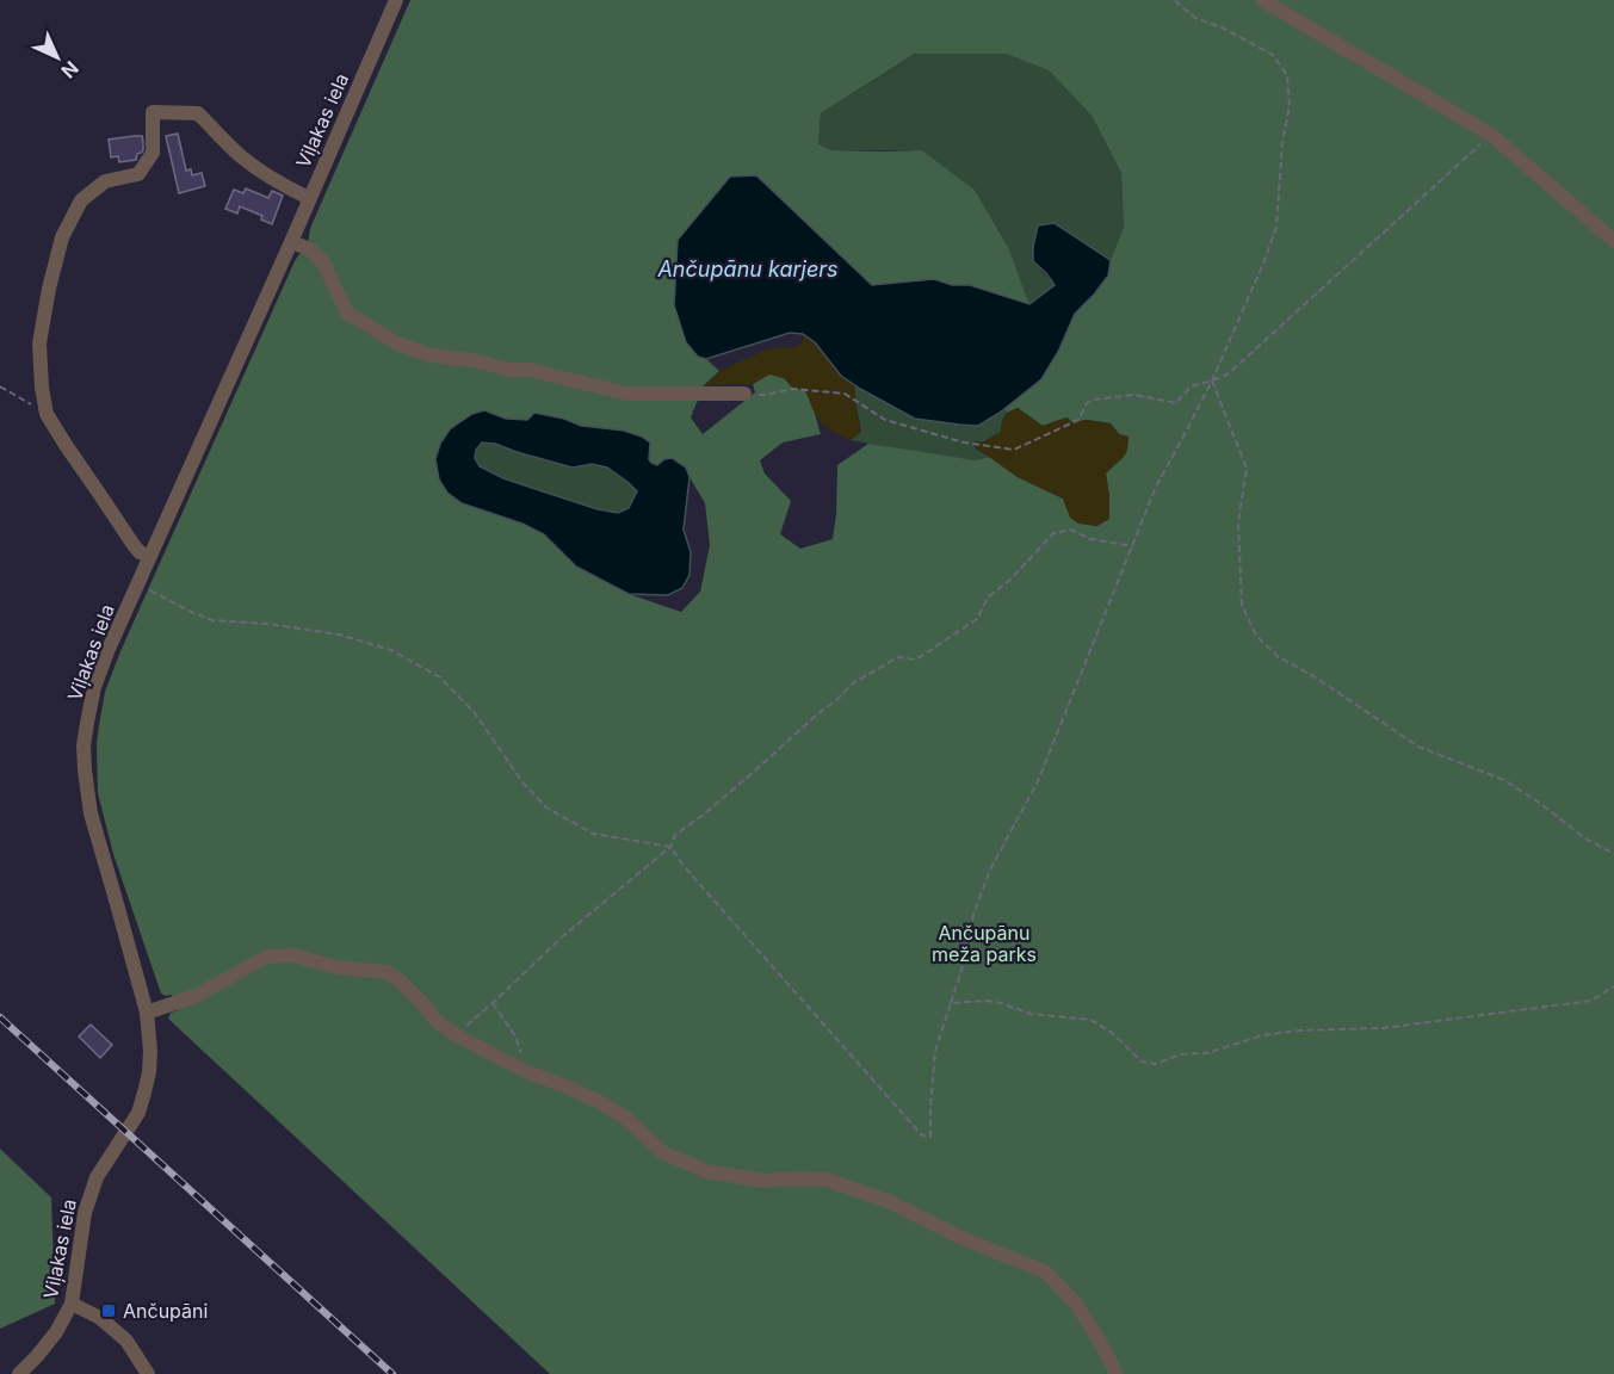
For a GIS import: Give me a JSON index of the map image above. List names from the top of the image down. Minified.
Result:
{"streets":{"street":["Viļakas iela"]},"water":["Ančupānu karjers"],"parks":["Ančupānu meža parks"],"places":{"transit":["Ančupāni"]},"north":"bottom right"}
